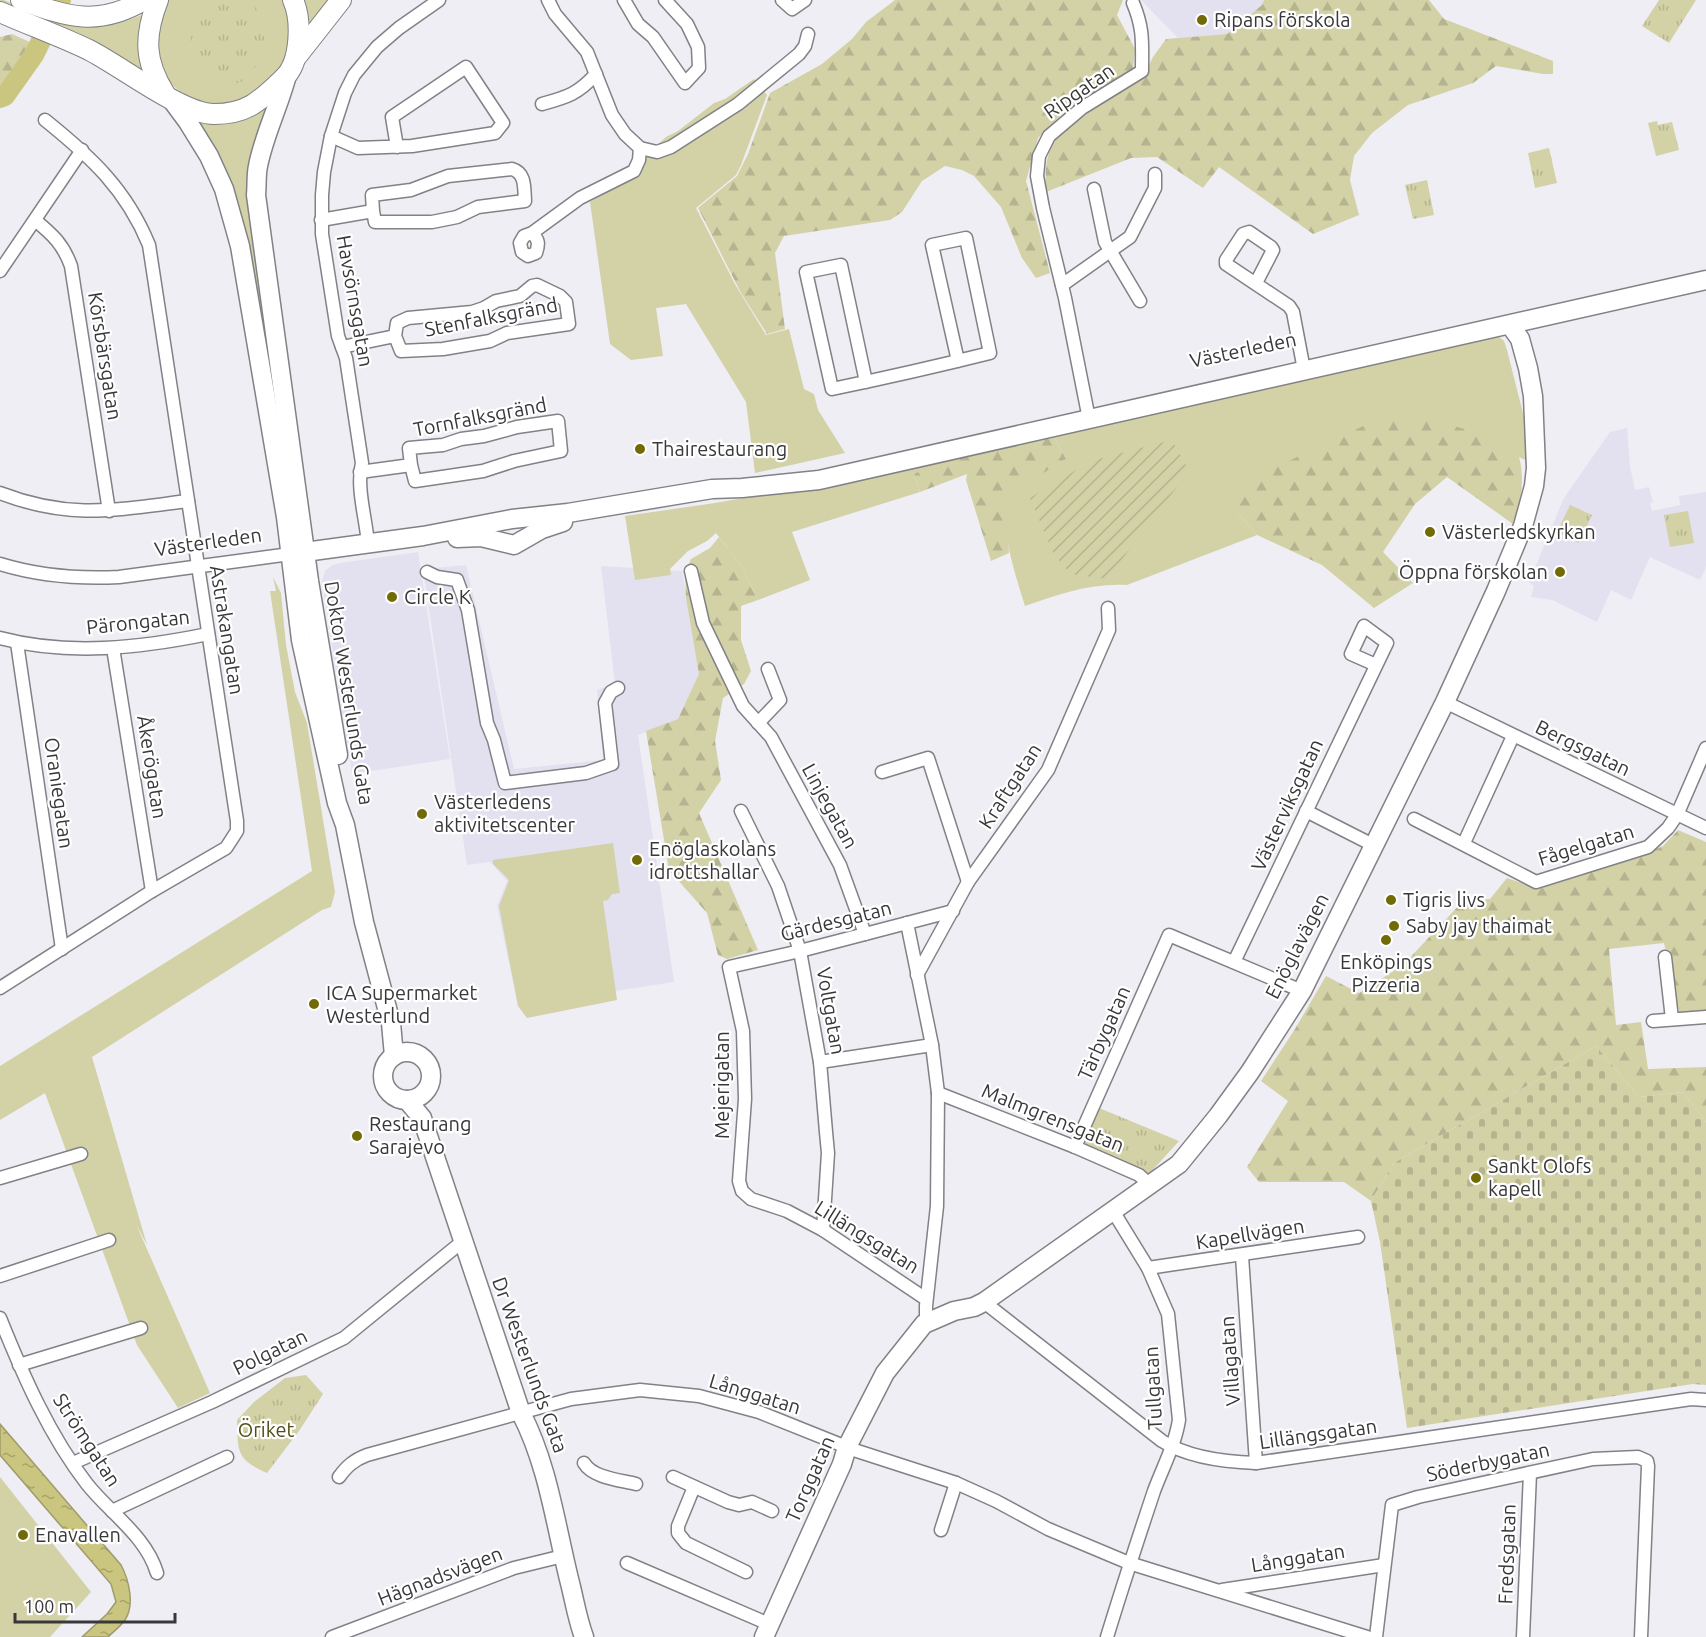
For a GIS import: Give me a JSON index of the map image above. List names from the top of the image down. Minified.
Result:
{"streets":{"street":["Ripgatan","Havsörnsgatan","Stenfalksgränd","Västerleden","Körsbärsgatan","Tornfalksgränd","Pärongatan","Astrakangatan","Doktor Westerlunds Gata","Bergsgatan","Åkerögatan","Kraftgatan","Oraniegatan","Västerviksgatan","Linjegatan","Fågelgatan","Gärdesgatan","Enöglavägen","Voltgatan","Tärbygatan","Mejerigatan","Malmgrensgatan","Kapellvägen","Lillängsgatan","Polgatan","Villagatan","Dr Westerlunds Gata","Tullgatan","Långgatan","Strömgatan","Söderbygatan","Torggatan","Fredsgatan","Hägnadsvägen"]},"crossings":[["Ripgatan","Västerleden"],["Havsörnsgatan","Västerleden"],["Havsörnsgatan","Tornfalksgränd"],["Västerleden","Astrakangatan"],["Västerleden","Doktor Westerlunds Gata"],["Västerleden","Enöglavägen"],["Pärongatan","Astrakangatan"],["Pärongatan","Åkerögatan"],["Pärongatan","Oraniegatan"],["Astrakangatan","Åkerögatan"],["Astrakangatan","Oraniegatan"],["Doktor Westerlunds Gata","Dr Westerlunds Gata"],["Bergsgatan","Fågelgatan"],["Bergsgatan","Enöglavägen"],["Kraftgatan","Gärdesgatan"],["Västerviksgatan","Tärbygatan"],["Linjegatan","Gärdesgatan"],["Gärdesgatan","Voltgatan"],["Gärdesgatan","Mejerigatan"],["Enöglavägen","Malmgrensgatan"],["Enöglavägen","Lillängsgatan"],["Enöglavägen","Tullgatan"],["Enöglavägen","Torggatan"],["Voltgatan","Lillängsgatan"],["Tärbygatan","Malmgrensgatan"],["Mejerigatan","Lillängsgatan"],["Kapellvägen","Villagatan"],["Kapellvägen","Tullgatan"],["Lillängsgatan","Villagatan"],["Lillängsgatan","Tullgatan"],["Polgatan","Dr Westerlunds Gata"],["Polgatan","Strömgatan"],["Dr Westerlunds Gata","Långgatan"],["Dr Westerlunds Gata","Hägnadsvägen"],["Tullgatan","Långgatan"],["Långgatan","Söderbygatan"],["Långgatan","Torggatan"],["Söderbygatan","Fredsgatan"]],"parks":["Öriket"],"places":["Ripans förskola","Thairestaurang","Västerledskyrkan","Öppna förskolan","Circle K","Västerledens aktivitetscenter","Enöglaskolans idrottshallar","Tigris livs","Saby jay thaimat","Enköpings Pizzeria","ICA Supermarket Westerlund","Restaurang Sarajevo","Sankt Olofs kapell","Enavallen"],"scale_bar":"100 m"}
